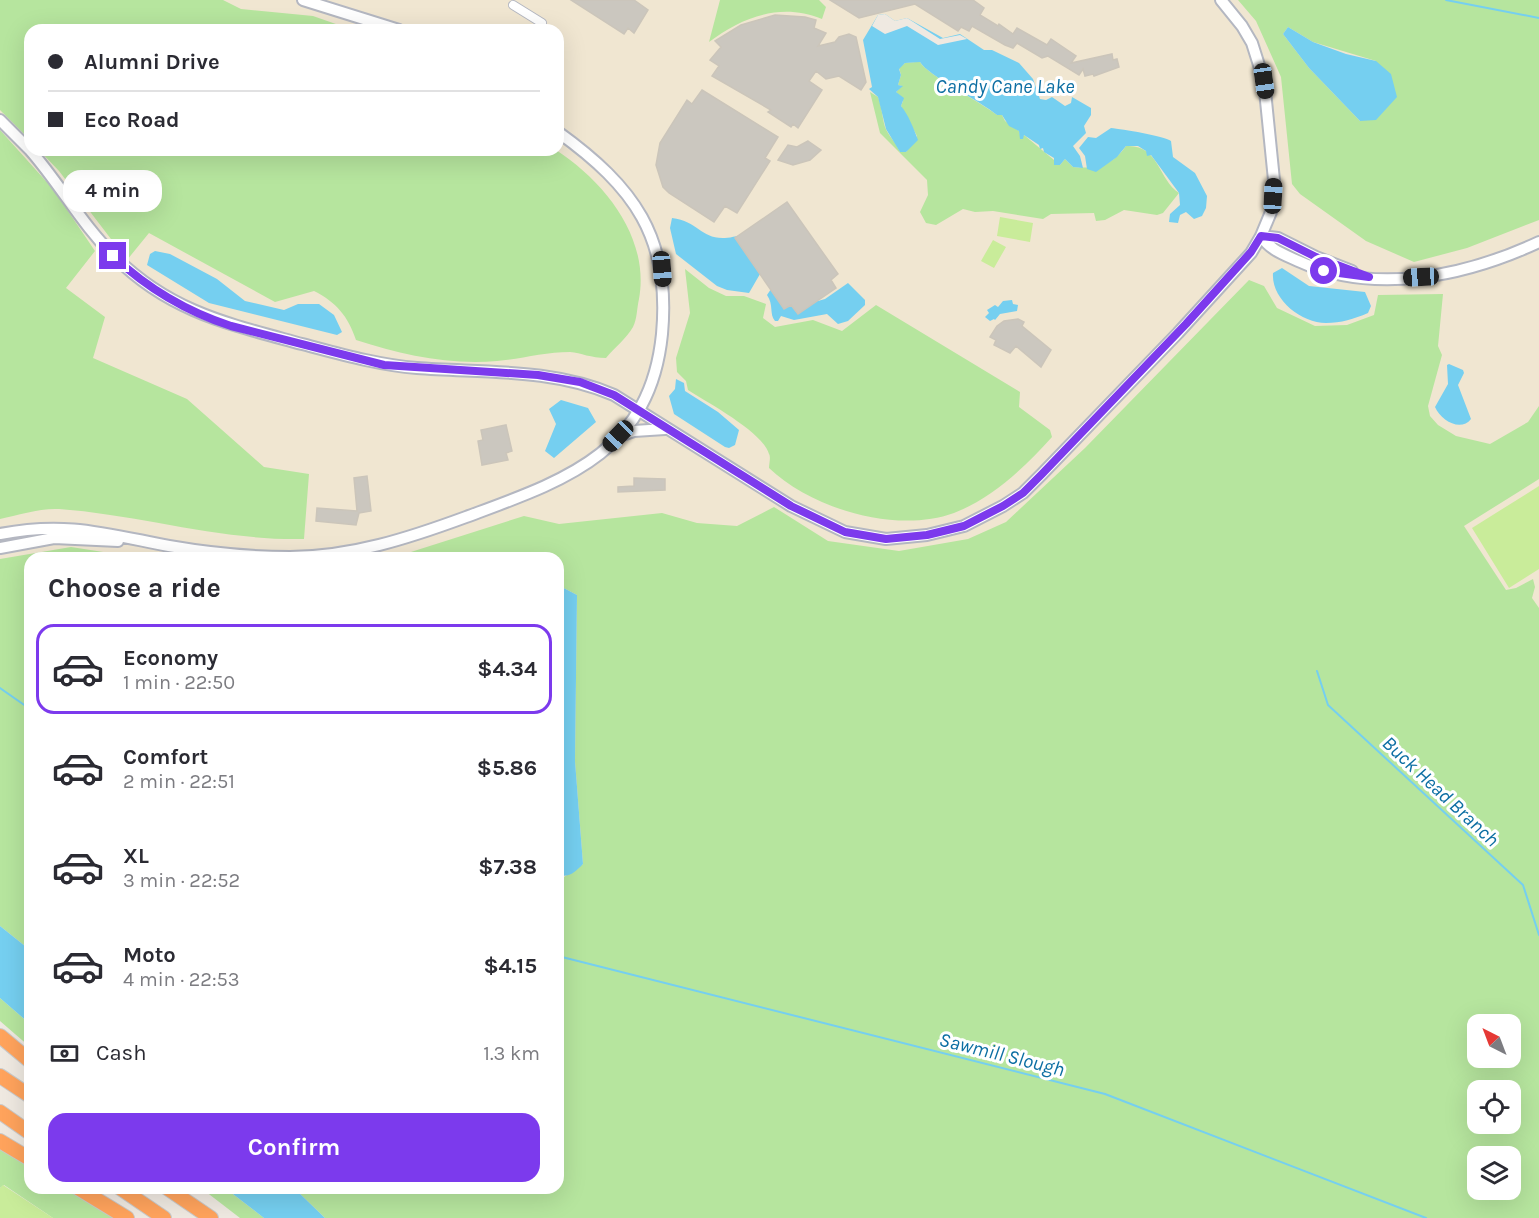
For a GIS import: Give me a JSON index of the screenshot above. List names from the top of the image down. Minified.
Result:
{"water":["Candy Cane Lake","Buck Head Branch","Sawmill Slough"],"north":"top left","page":{"banner":["Alumni Drive","Eco Road"],"bubble":"4 min","heading":"Choose a ride","list":[{"name":"Economy","note":"1 min · 22:50","value":"$4.34"},{"name":"Comfort","note":"2 min · 22:51","value":"$5.86"},{"name":"XL","note":"3 min · 22:52","value":"$7.38"},{"name":"Moto","note":"4 min · 22:53","value":"$4.15"}],"pay":["Cash","1.3 km"],"buttons":"Confirm"}}
